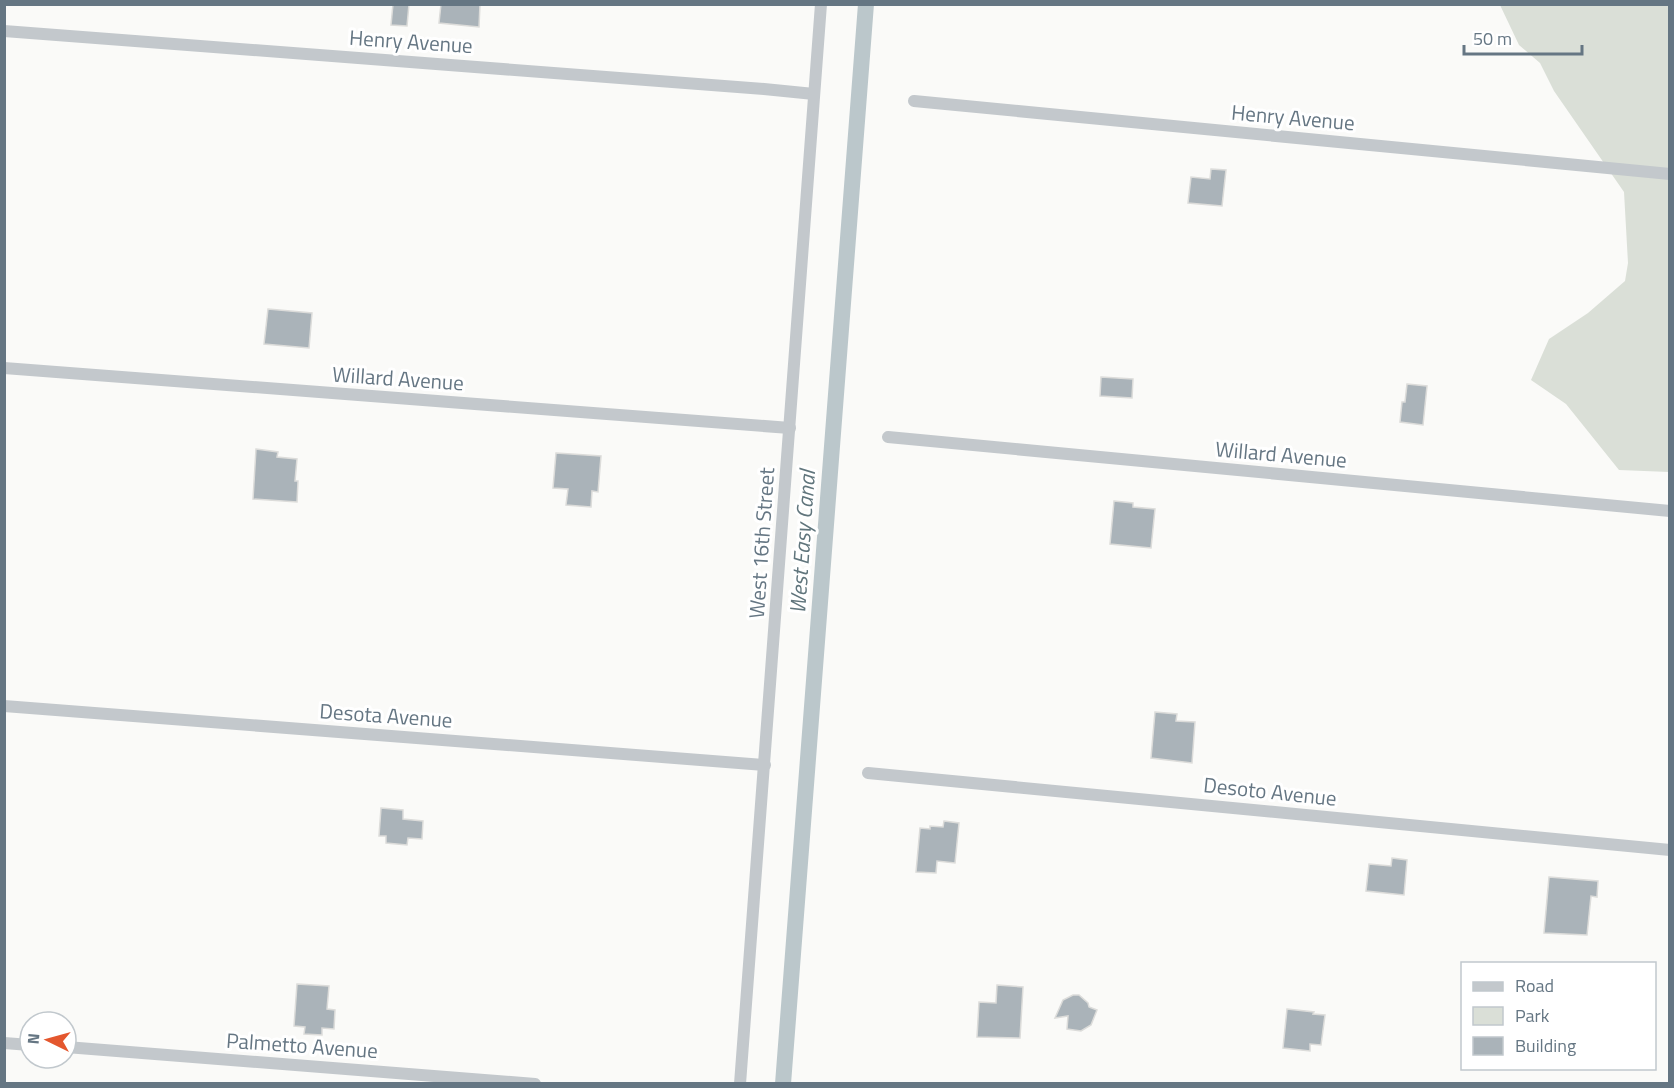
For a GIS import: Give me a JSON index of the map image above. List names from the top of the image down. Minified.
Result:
{"streets":{"street":["Henry Avenue","Willard Avenue","West 16th Street","Desota Avenue","Desoto Avenue","Palmetto Avenue"]},"crossings":[["Henry Avenue","West 16th Street"],["Willard Avenue","West 16th Street"],["West 16th Street","Desota Avenue"]],"water":["West Easy Canal"],"legend":["Road","Park","Building"],"scale_bar":"50 m","north":"left"}
